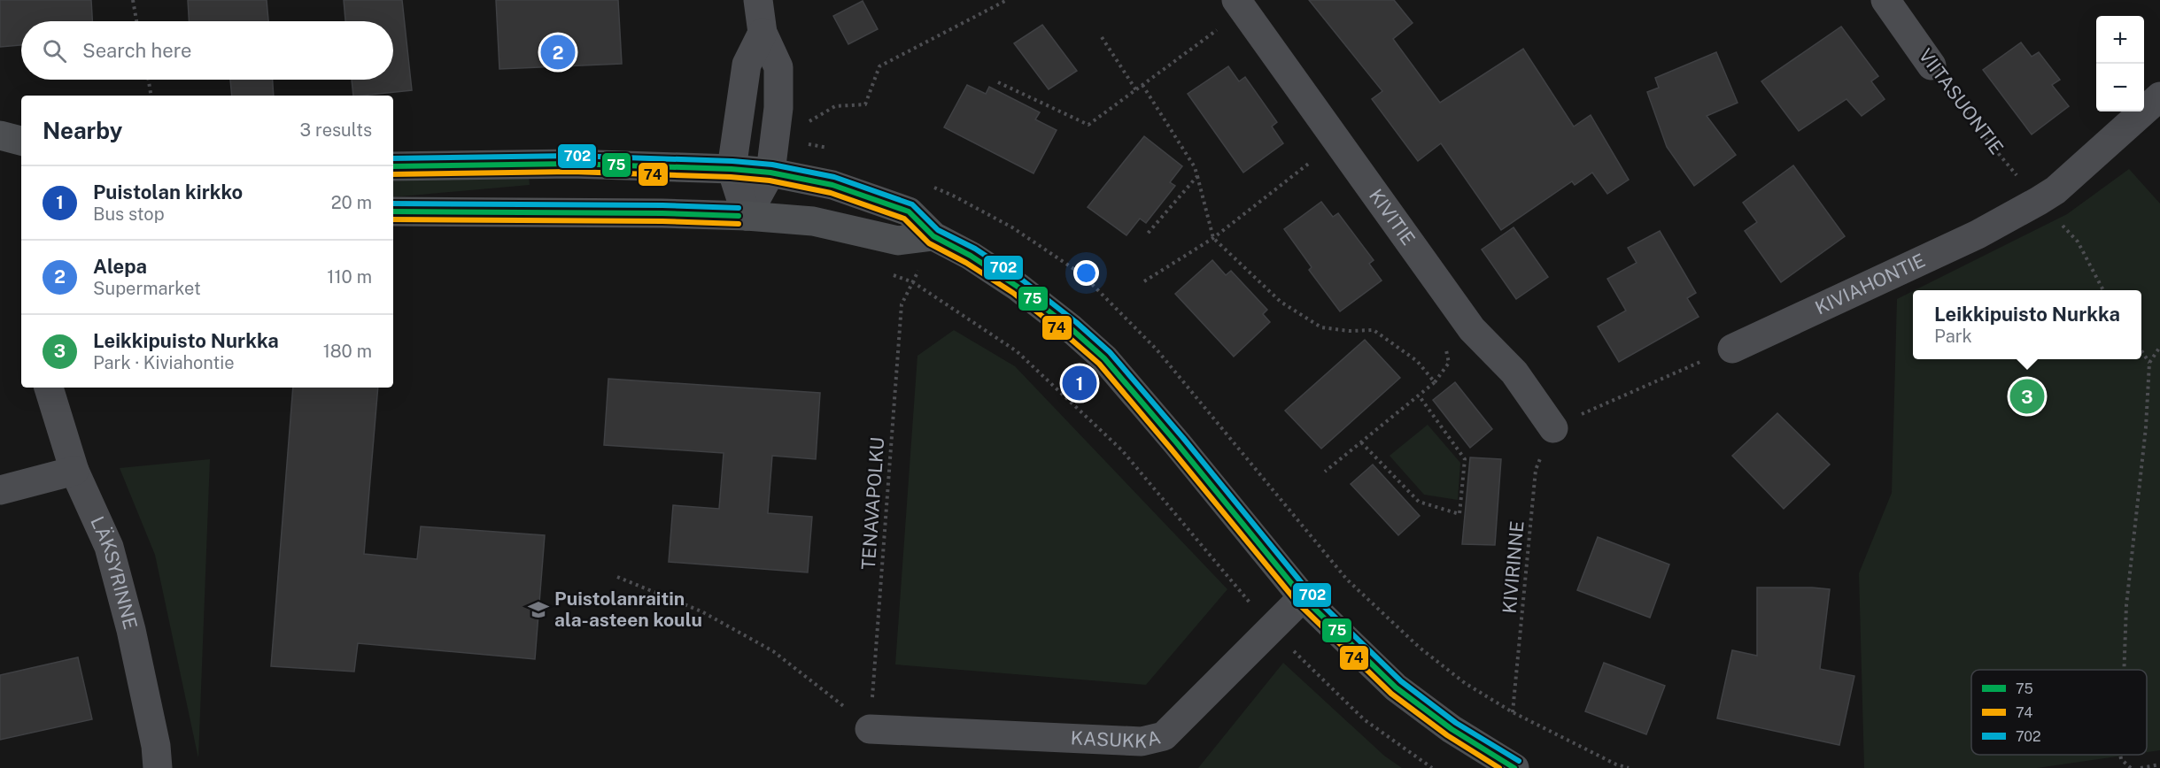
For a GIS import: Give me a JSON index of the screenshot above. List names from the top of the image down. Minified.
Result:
{"streets":{"street":["VIITASUONTIE","KIVITIE","KIVIAHONTIE","LÄKSYRINNE","KASUKKA"],"path":["TENAVAPOLKU","KIVIRINNE"]},"crossings":[["VIITASUONTIE","KIVIAHONTIE"],["KIVITIE","KIVIRINNE"],["TENAVAPOLKU","KASUKKA"]],"places":{"school or university":["Puistolanraitin ala-asteen koulu"]},"lines":["transit line 702","transit line 75","transit line 74"],"legend":["75","74","702"],"page":{"map_buttons":["+","−"],"search":"Search here","pins":["2","1","3"],"heading":["Nearby","3 results"],"list":[{"mark":"1","name":"Puistolan kirkko","note":"Bus stop","value":"20 m"},{"mark":"2","name":"Alepa","note":"Supermarket","value":"110 m"},{"mark":"3","name":"Leikkipuisto Nurkka","note":"Park · Kiviahontie","value":"180 m"}],"popup":["Leikkipuisto Nurkka","Park"]}}
